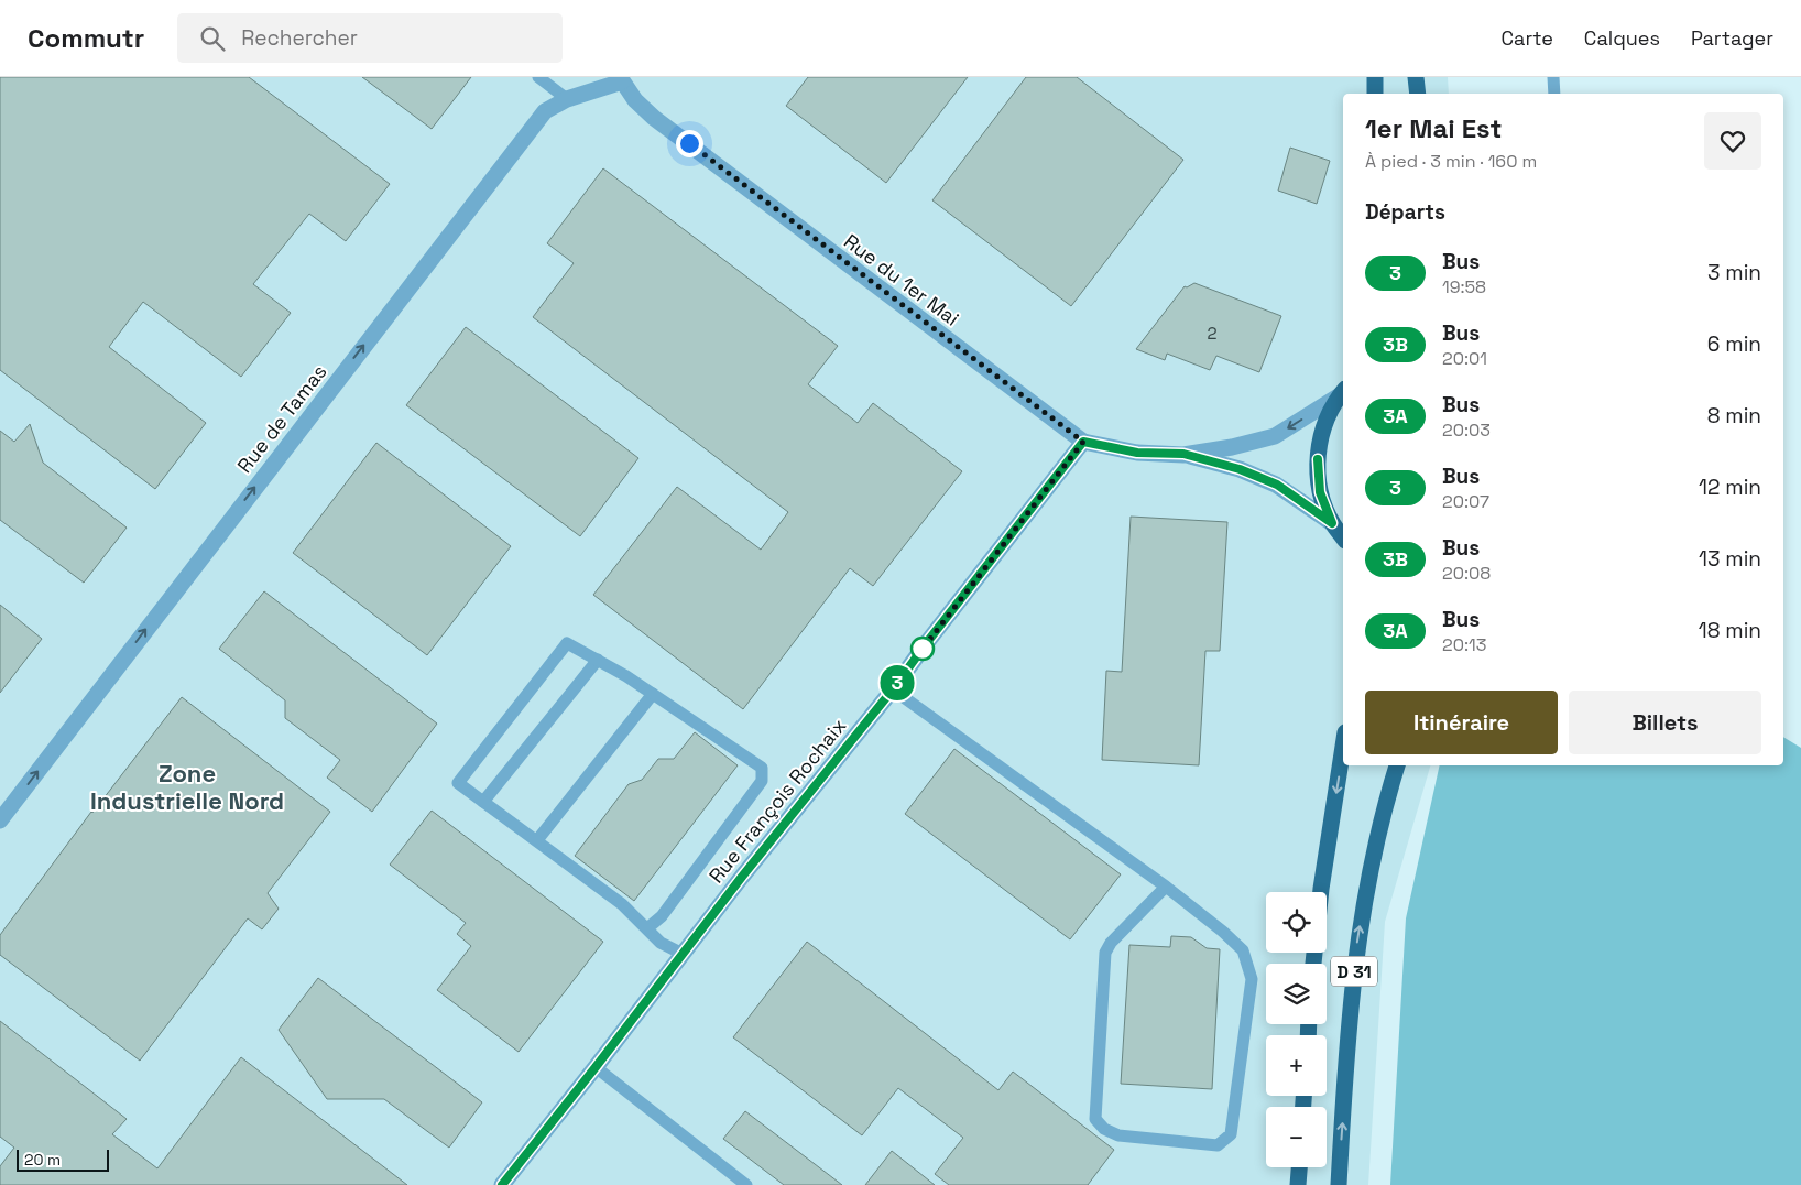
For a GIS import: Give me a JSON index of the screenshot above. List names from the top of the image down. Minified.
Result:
{"streets":{"main road":["D 31"],"street":["Rue du 1er Mai","Rue de Tamas","Rue François Rochaix"]},"crossings":[["Rue du 1er Mai","Rue de Tamas"],["Rue du 1er Mai","Rue François Rochaix"]],"one_way":["Rue de Tamas"],"districts":["Zone Industrielle Nord"],"lines":["bus line 3"],"house_numbers":["2"],"scale_bar":"20 m","page":{"header":"Commutr","search":"Rechercher","nav":["Carte","Calques","Partager"],"on_map":"3","heading":[["1er Mai Est","À pied · 3 min · 160 m"],"Départs"],"list":[{"mark":"3","name":"Bus","note":"19:58","value":"3 min"},{"mark":"3B","name":"Bus","note":"20:01","value":"6 min"},{"mark":"3A","name":"Bus","note":"20:03","value":"8 min"},{"mark":"3","name":"Bus","note":"20:07","value":"12 min"},{"mark":"3B","name":"Bus","note":"20:08","value":"13 min"},{"mark":"3A","name":"Bus","note":"20:13","value":"18 min"}],"buttons":["Itinéraire","Billets"],"map_buttons":["+","−"],"scale":"20 m"}}
